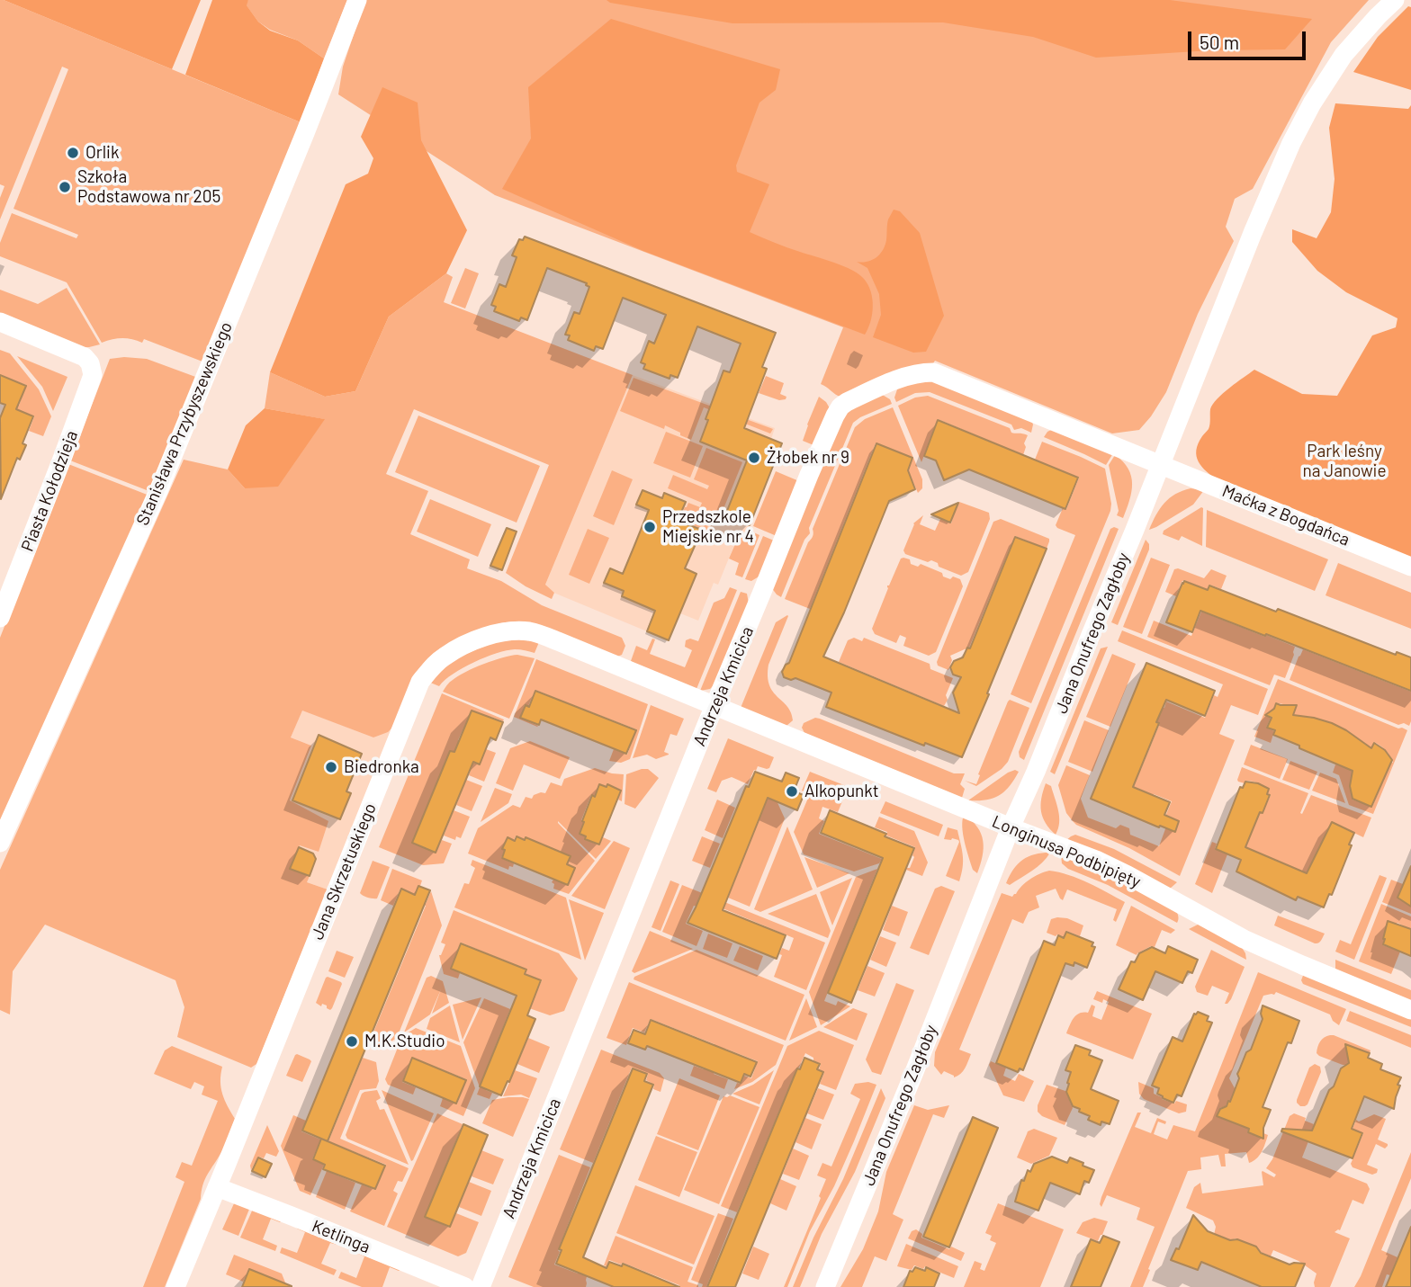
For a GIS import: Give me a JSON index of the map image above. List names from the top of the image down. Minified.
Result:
{"streets":{"street":["Stanisława Przybyszewskiego","Piasta Kołodzieja","Maćka z Bogdańca","Jana Onufrego Zagłoby","Andrzeja Kmicica","Longinusa Podbipięty","Jana Skrzetuskiego","Ketlinga"]},"crossings":[["Maćka z Bogdańca","Jana Onufrego Zagłoby"],["Maćka z Bogdańca","Andrzeja Kmicica"],["Jana Onufrego Zagłoby","Andrzeja Kmicica"],["Jana Onufrego Zagłoby","Longinusa Podbipięty"],["Andrzeja Kmicica","Longinusa Podbipięty"],["Andrzeja Kmicica","Jana Skrzetuskiego"],["Longinusa Podbipięty","Jana Skrzetuskiego"],["Jana Skrzetuskiego","Ketlinga"]],"parks":["Park leśny na Janowie"],"places":["Orlik","Szkoła Podstawowa nr 205","Żłobek nr 9","Przedszkole Miejskie nr 4","Biedronka","Alkopunkt","M.K.Studio"],"scale_bar":"50 m"}
